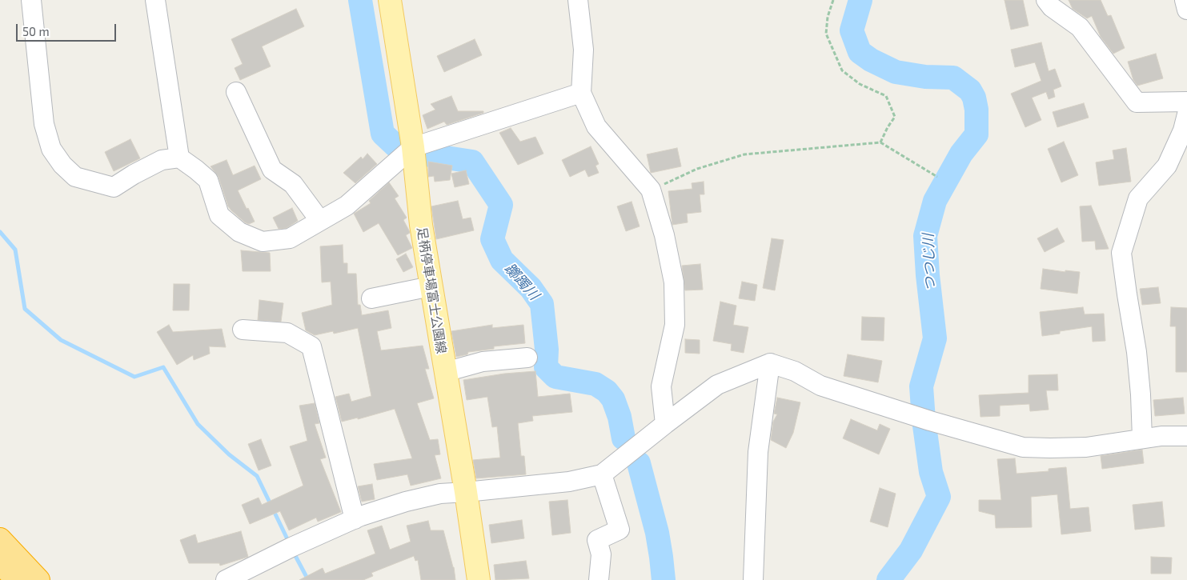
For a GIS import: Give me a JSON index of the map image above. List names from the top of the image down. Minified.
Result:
{"streets":{"main road":["足柄停車場富士公園線"]},"water":["つつじ川","躑躅川"],"scale_bar":"50 m"}
